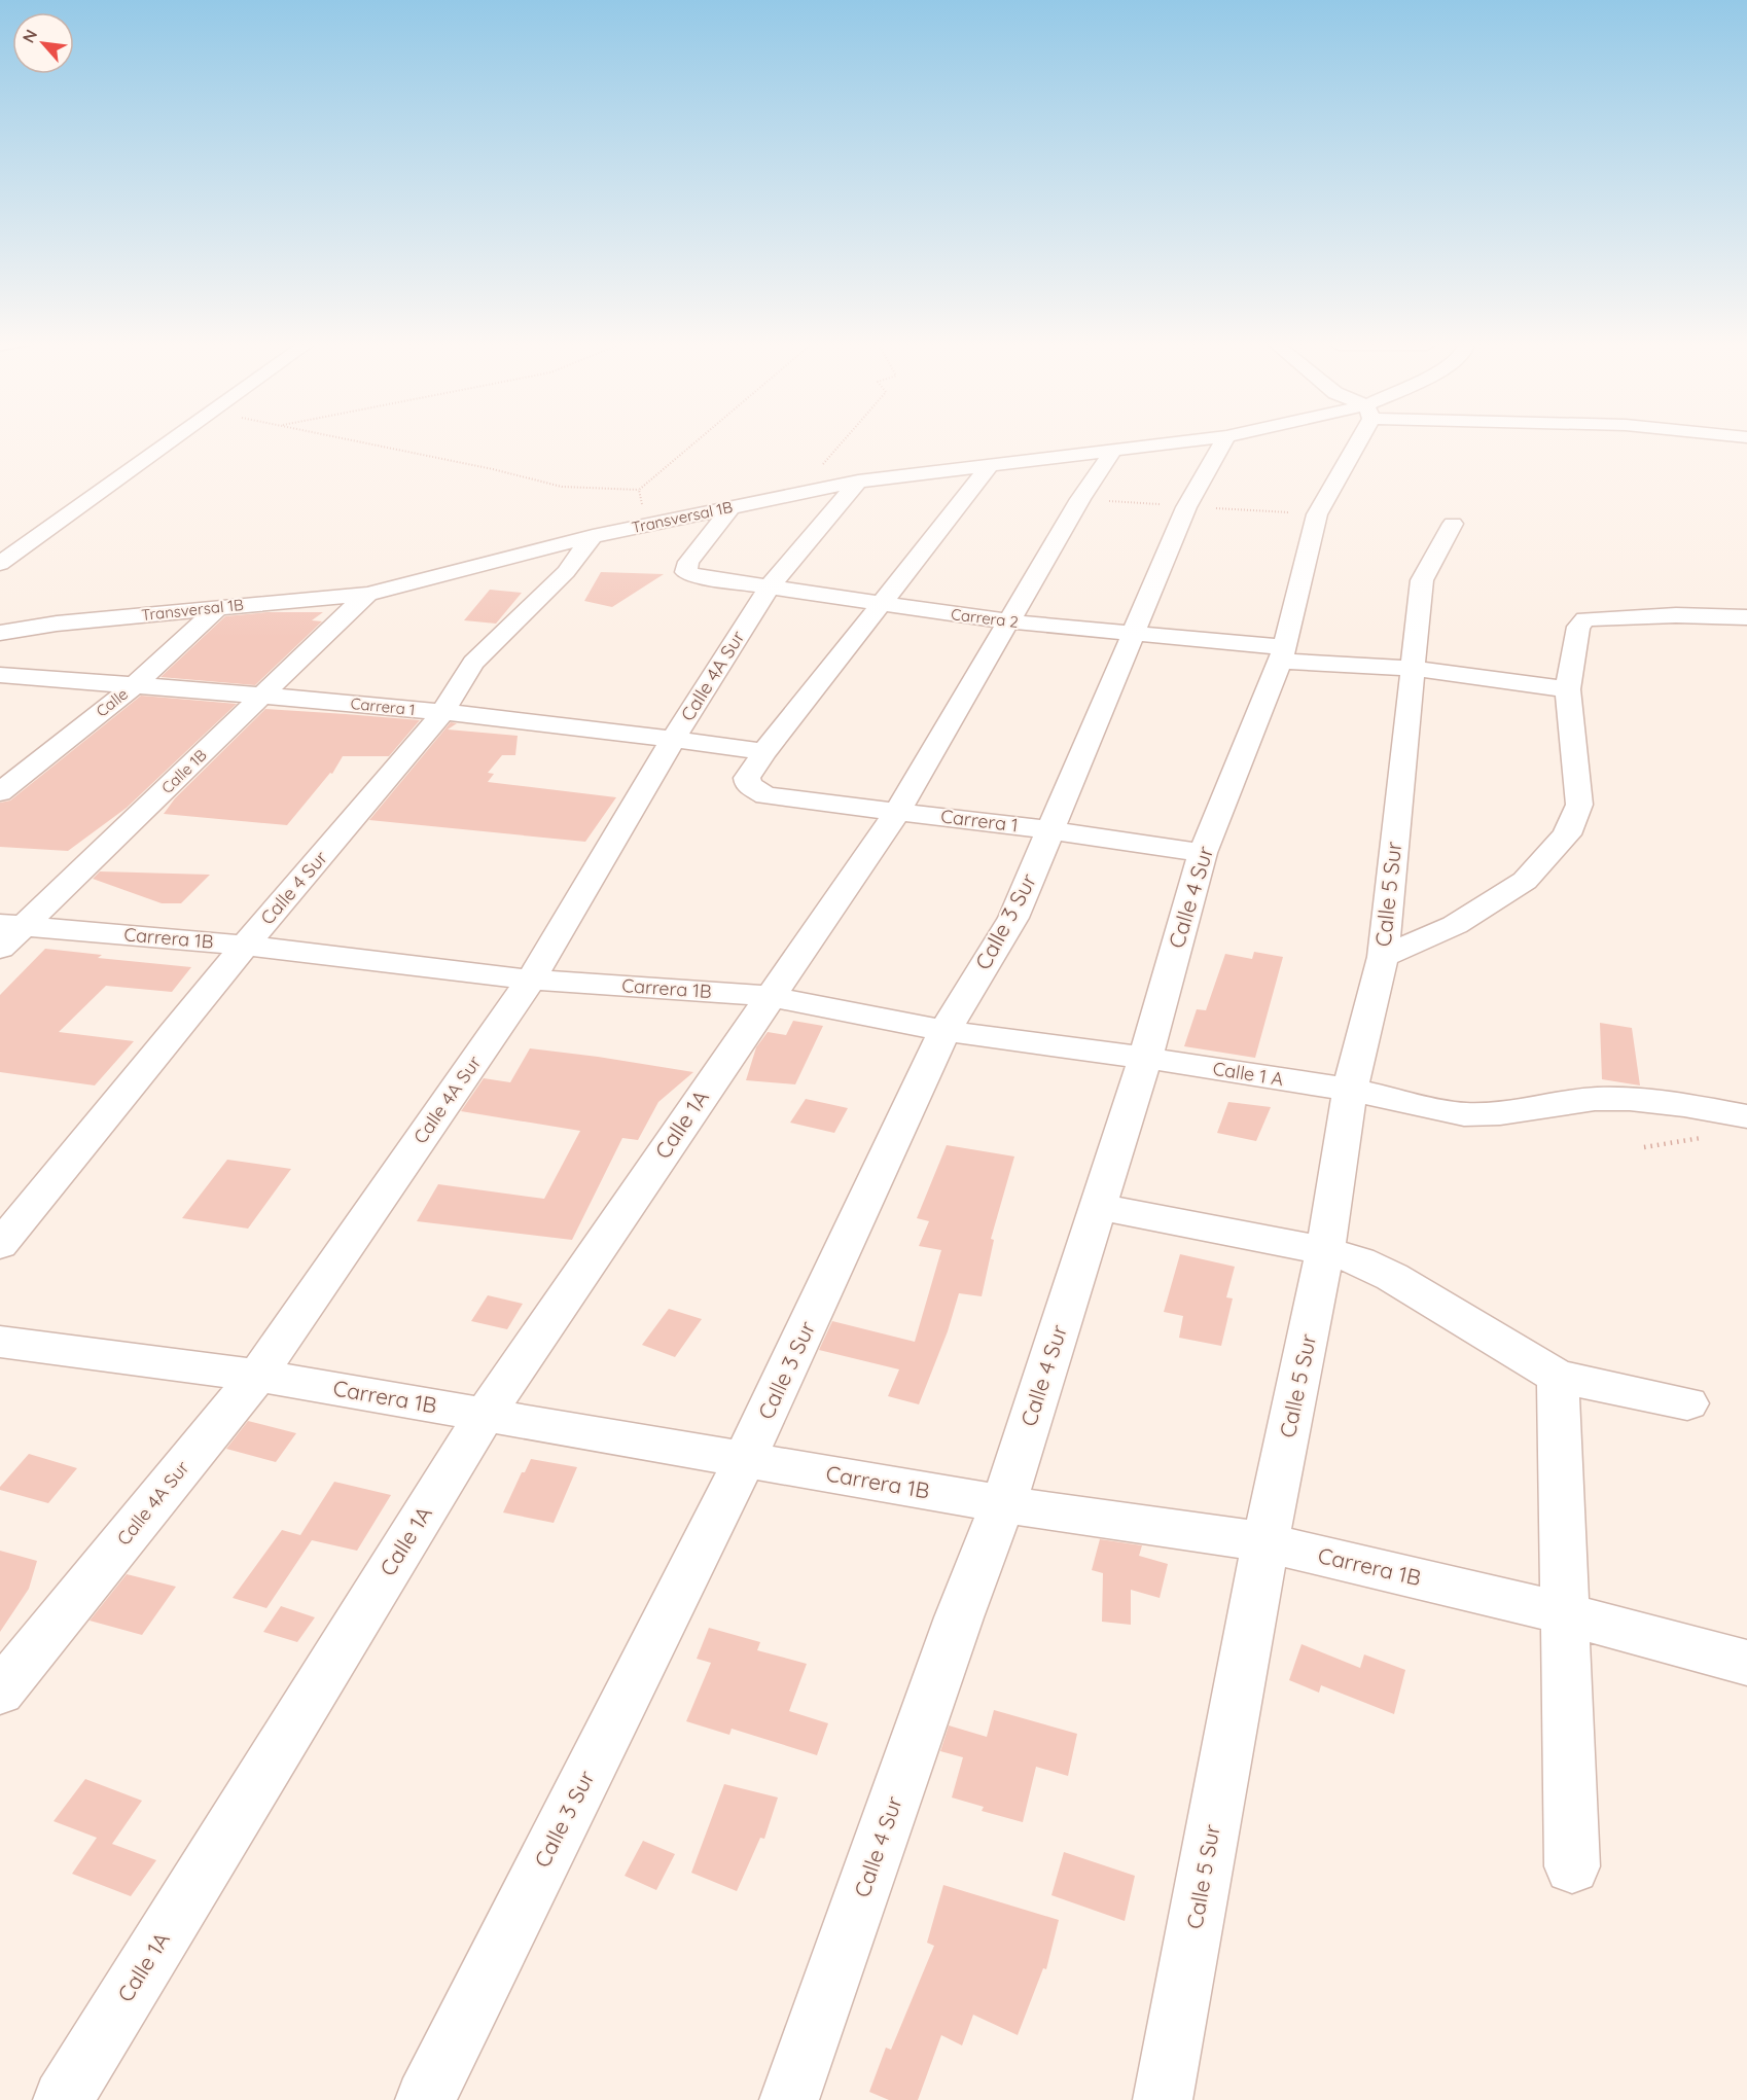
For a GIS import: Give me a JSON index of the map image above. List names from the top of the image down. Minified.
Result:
{"streets":{"street":["Transversal 1B","Carrera 2","Calle 4A Sur","Calle","Carrera 1","Calle 1B","Calle 4 Sur","Calle 5 Sur","Calle 3 Sur","Carrera 1B","Calle 1 A","Calle 1A"]},"crossings":[["Transversal 1B","Carrera 2"],["Transversal 1B","Calle 4A Sur"],["Transversal 1B","Calle"],["Transversal 1B","Calle 1B"],["Transversal 1B","Calle 4 Sur"],["Transversal 1B","Calle 1A"],["Carrera 2","Calle 4A Sur"],["Carrera 2","Calle 4 Sur"],["Carrera 2","Calle 5 Sur"],["Carrera 2","Calle 3 Sur"],["Carrera 2","Calle 1A"],["Calle 4A Sur","Carrera 1"],["Calle 4A Sur","Carrera 1B"],["Calle","Carrera 1"],["Carrera 1","Calle 1B"],["Carrera 1","Calle 4 Sur"],["Carrera 1","Calle 3 Sur"],["Carrera 1","Calle 1A"],["Calle 1B","Carrera 1B"],["Calle 4 Sur","Carrera 1B"],["Calle 4 Sur","Calle 1 A"],["Calle 5 Sur","Carrera 1B"],["Calle 5 Sur","Calle 1 A"],["Calle 3 Sur","Carrera 1B"],["Carrera 1B","Calle 1 A"],["Carrera 1B","Calle 1A"]],"north":"top left"}
